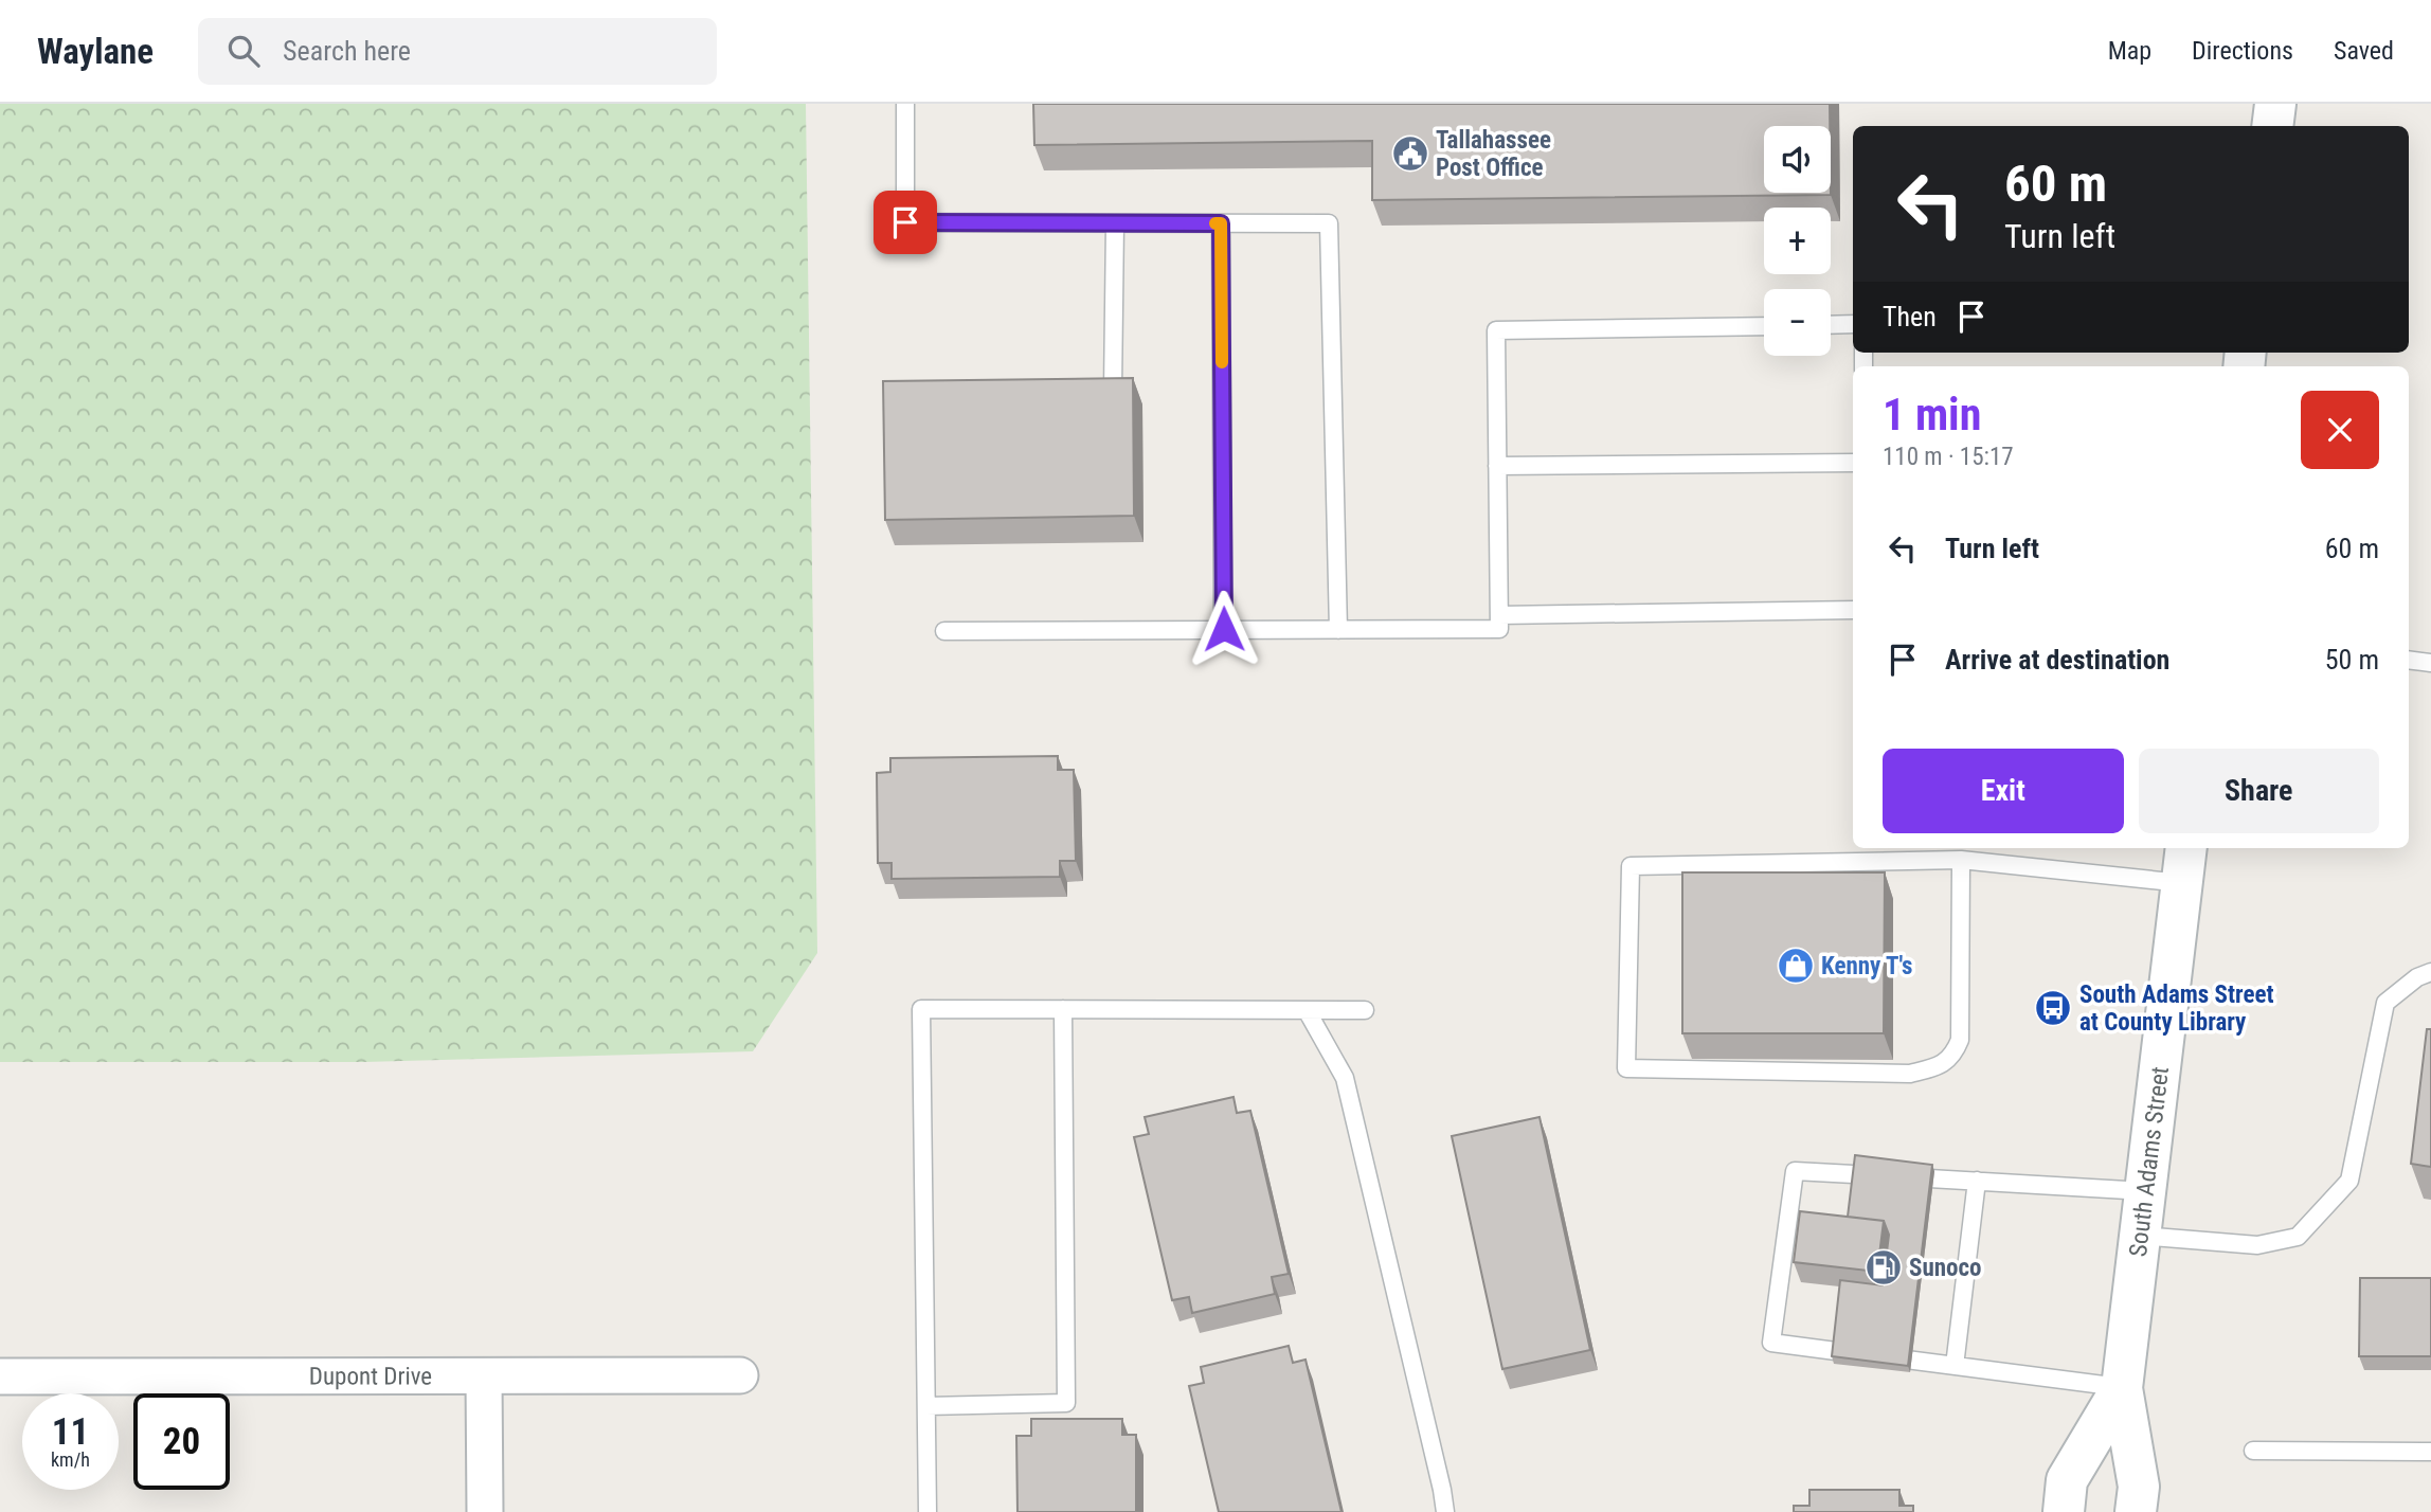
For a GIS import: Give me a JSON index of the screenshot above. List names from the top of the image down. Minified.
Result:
{"streets":{"main road":["South Adams Street"],"street":["Dupont Drive"]},"places":{"public building":["Tallahassee Post Office"],"shop":["Kenny T's"],"bus stop":["South Adams Street at County Library"],"fuel station":["Sunoco"]},"page":{"header":"Waylane","search":"Search here","nav":["Map","Directions","Saved"],"map_buttons":["+","−"],"turn":["60 m","Turn left"],"then":"Then","heading":["1 min","110 m · 15:17"],"list":[{"name":"Turn left","value":"60 m"},{"name":"Arrive at destination","value":"50 m"}],"buttons":["Exit","Share"],"speed":"11 km/h","limit":"20"}}
